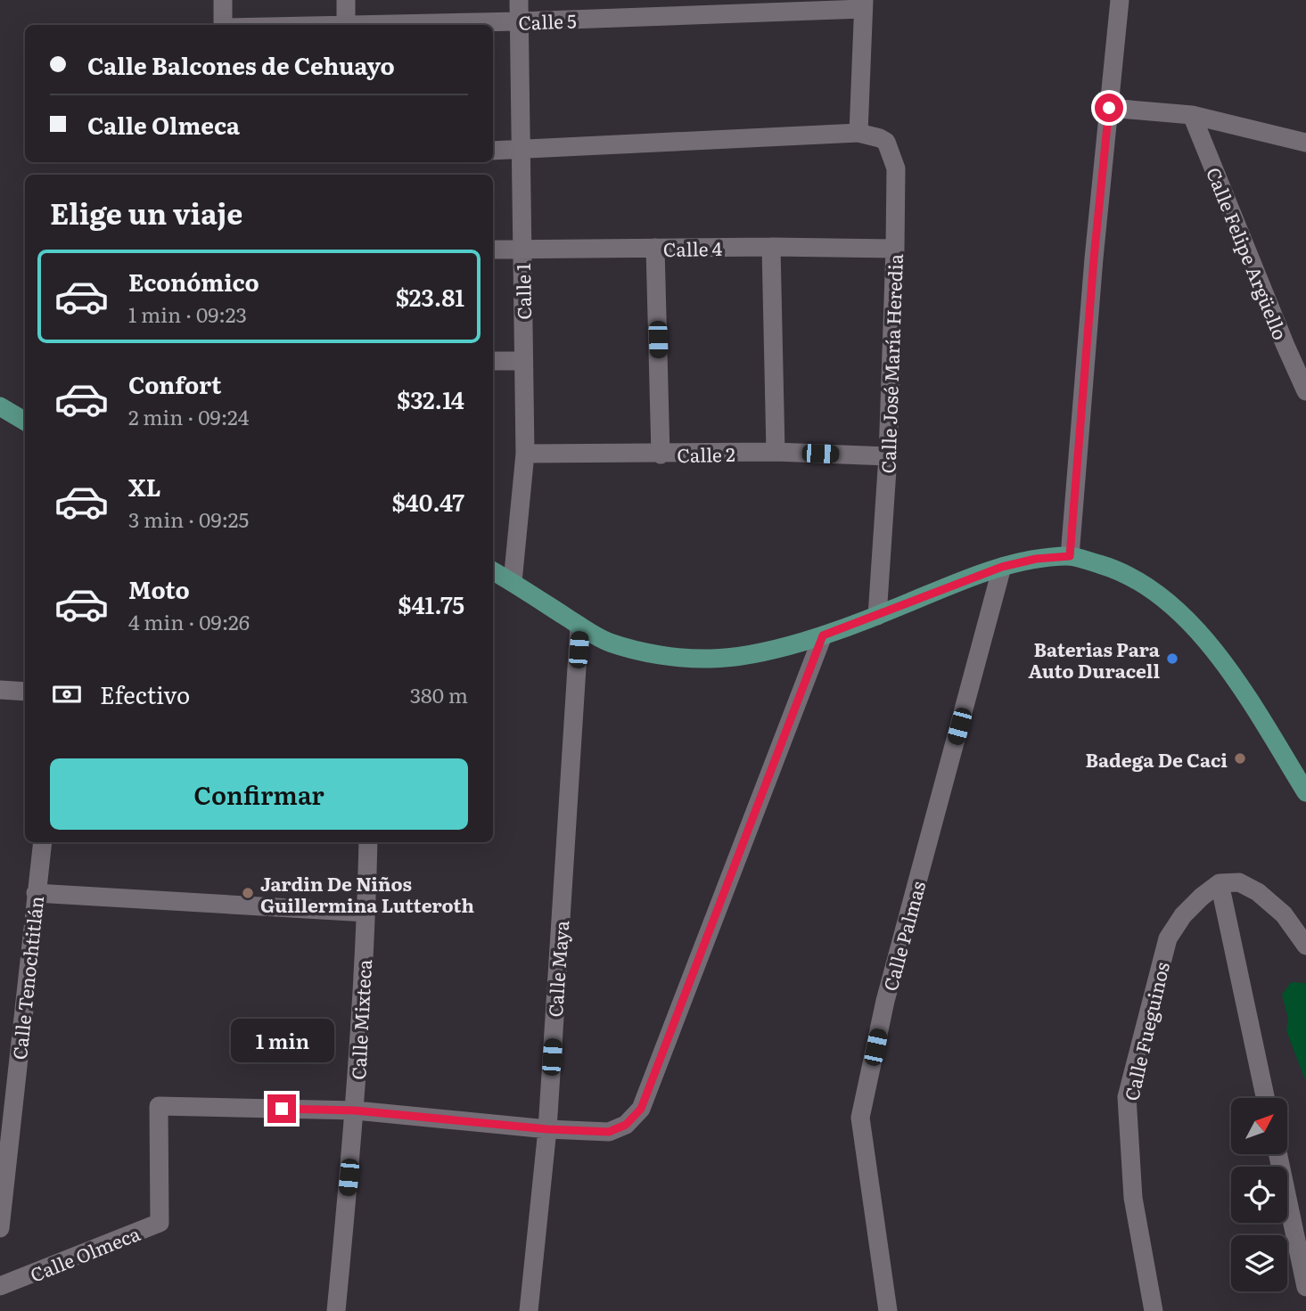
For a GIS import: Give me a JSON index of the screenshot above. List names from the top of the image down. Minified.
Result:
{"streets":{"street":["Calle 5","Calle 4","Calle Felipe Argüello","Calle 1","Calle José María Heredia","Calle 2","Calle Palmas","Calle Maya","Calle Tenochtitlán","Calle Mixteca","Calle Fueguinos","Calle Olmeca"]},"crossings":[["Calle 5","Calle 1"],["Calle 4","Calle 1"],["Calle 4","Calle José María Heredia"],["Calle 1","Calle 2"],["Calle José María Heredia","Calle 2"],["Calle Maya","Calle Olmeca"],["Calle Mixteca","Calle Olmeca"]],"places":["Baterias Para Auto Duracell","Badega De Caci","Jardin De Niños Guillermina Lutteroth"],"north":"top right","page":{"banner":["Calle Balcones de Cehuayo","Calle Olmeca"],"heading":"Elige un viaje","list":[{"name":"Económico","note":"1 min · 09:23","value":"$23.81"},{"name":"Confort","note":"2 min · 09:24","value":"$32.14"},{"name":"XL","note":"3 min · 09:25","value":"$40.47"},{"name":"Moto","note":"4 min · 09:26","value":"$41.75"}],"pay":["Efectivo","380 m"],"buttons":"Confirmar","bubble":"1 min"}}
